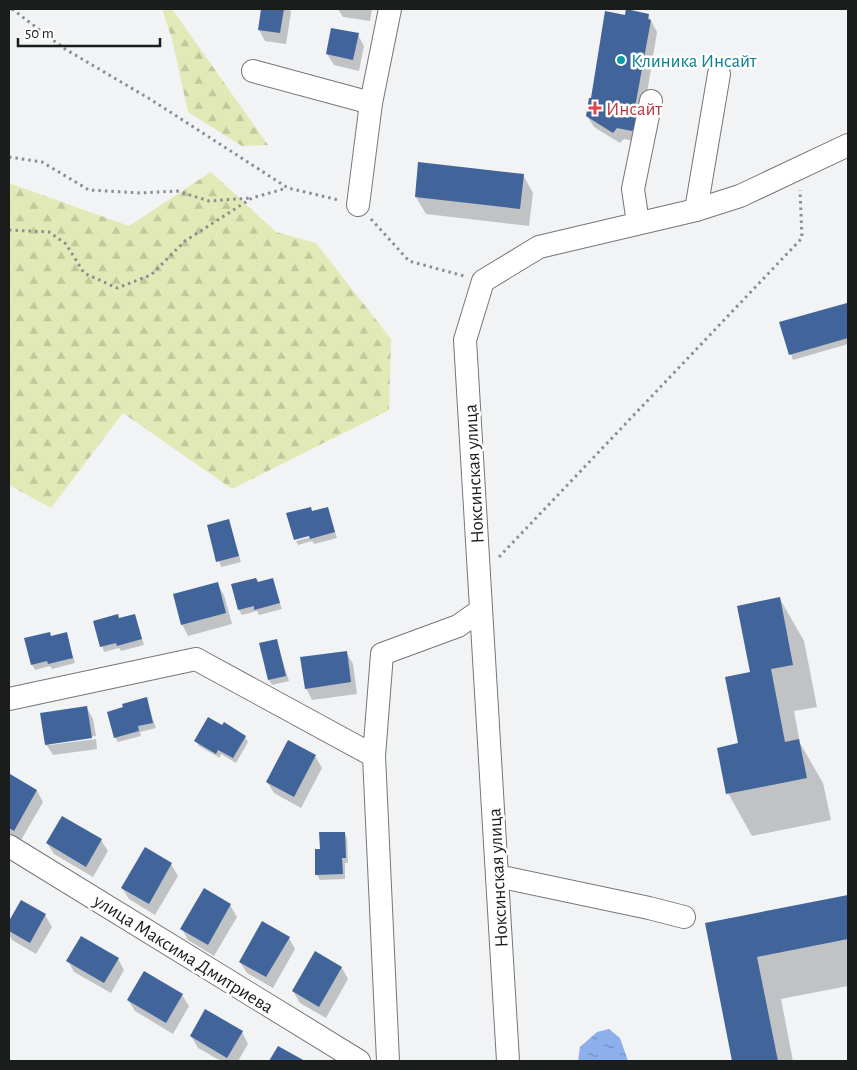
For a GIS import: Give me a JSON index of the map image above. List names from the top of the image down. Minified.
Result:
{"streets":{"street":["Ноксинская улица","улица Максима Дмитриева"]},"places":{"other":["Клиника Инсайт"],"health":["Инсайт"]},"scale_bar":"50 m"}
